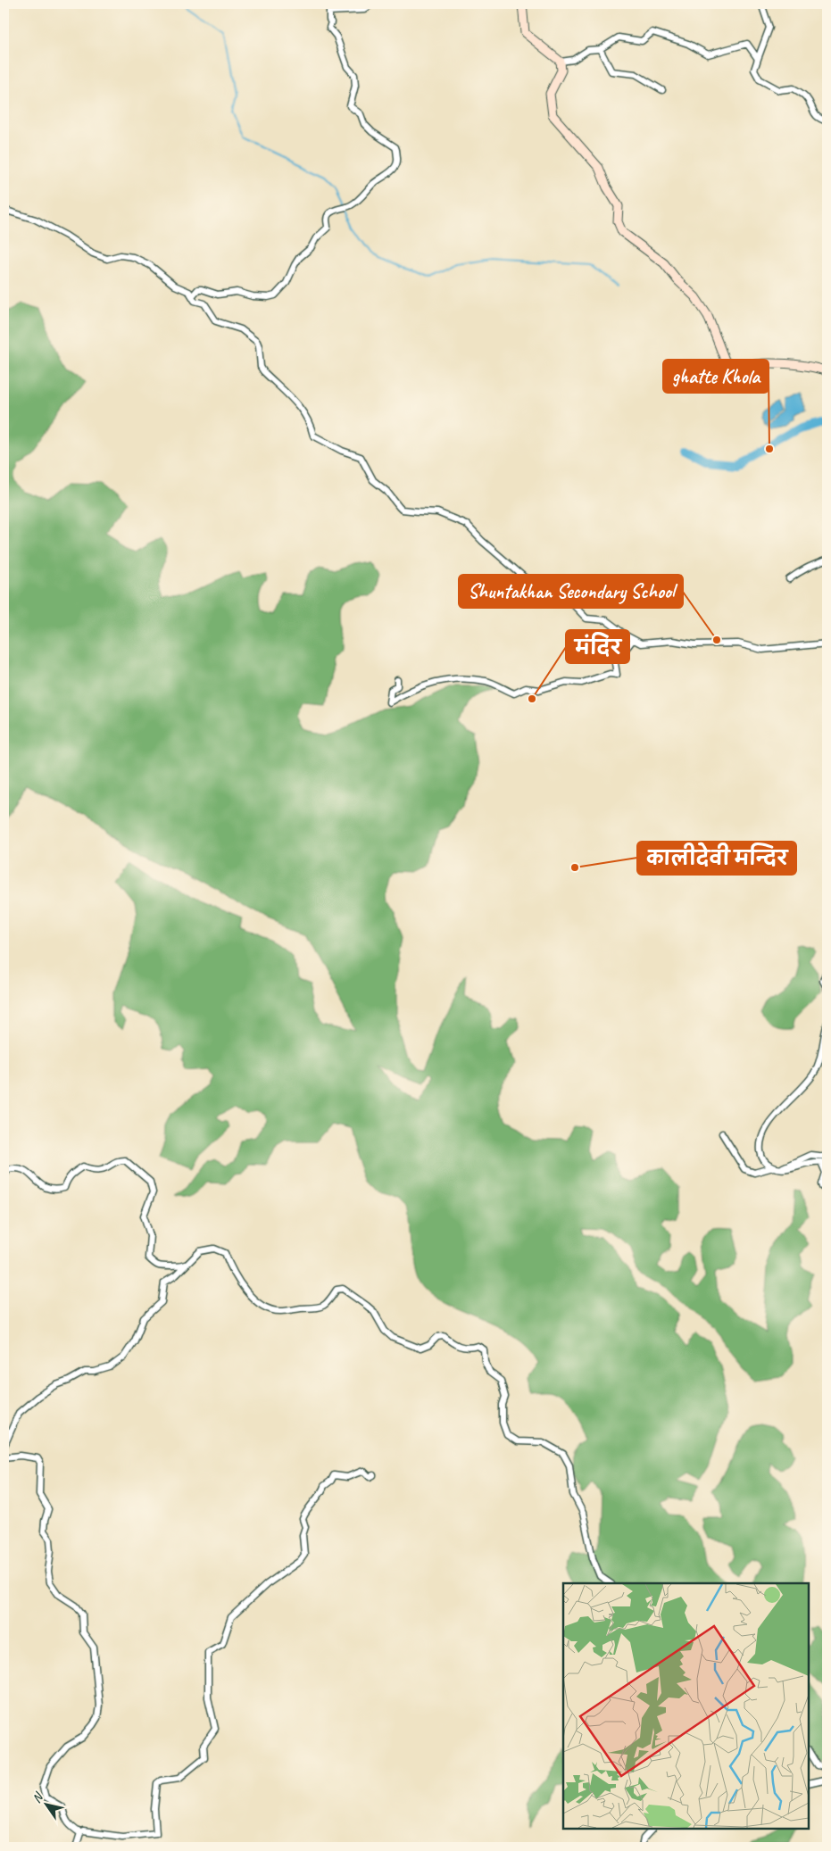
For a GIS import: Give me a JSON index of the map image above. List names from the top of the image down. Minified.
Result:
{"places":["ghatte Khola","Shuntakhan Secondary School","मंदिर","कालीदेवी मन्दिर"],"north":"top left"}
